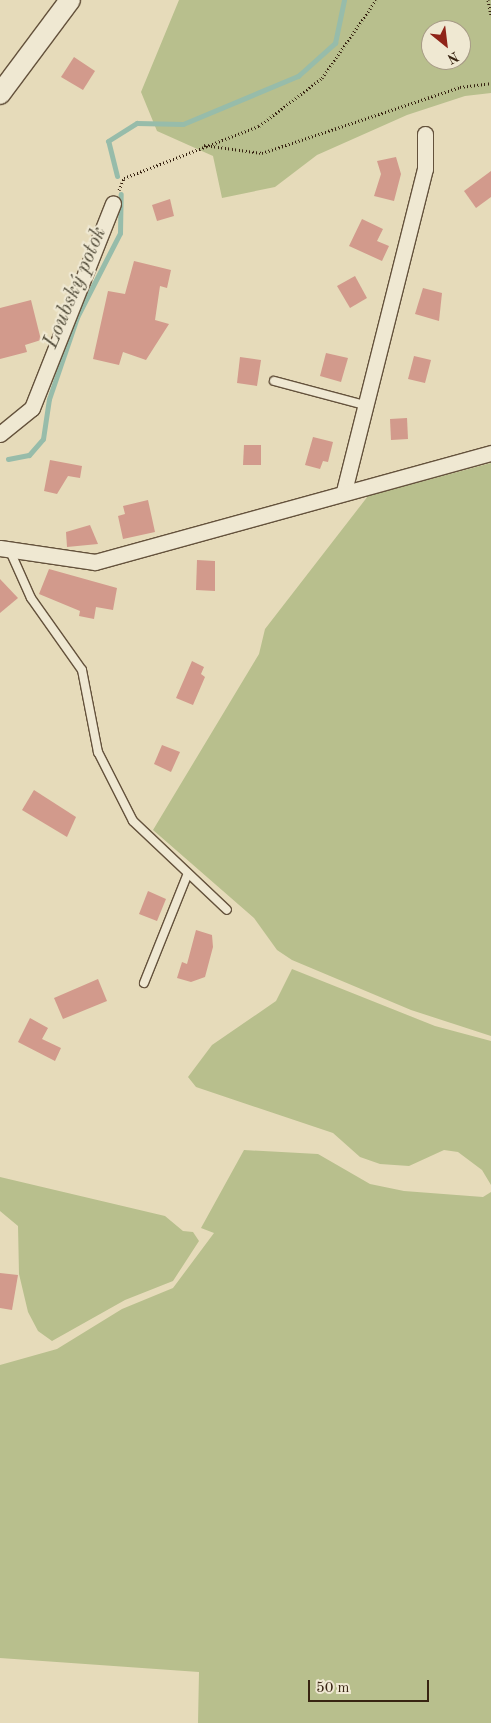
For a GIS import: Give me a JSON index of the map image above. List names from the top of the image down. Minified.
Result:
{"water":["Loubský potok"],"scale_bar":"50 m","north":"bottom right"}
